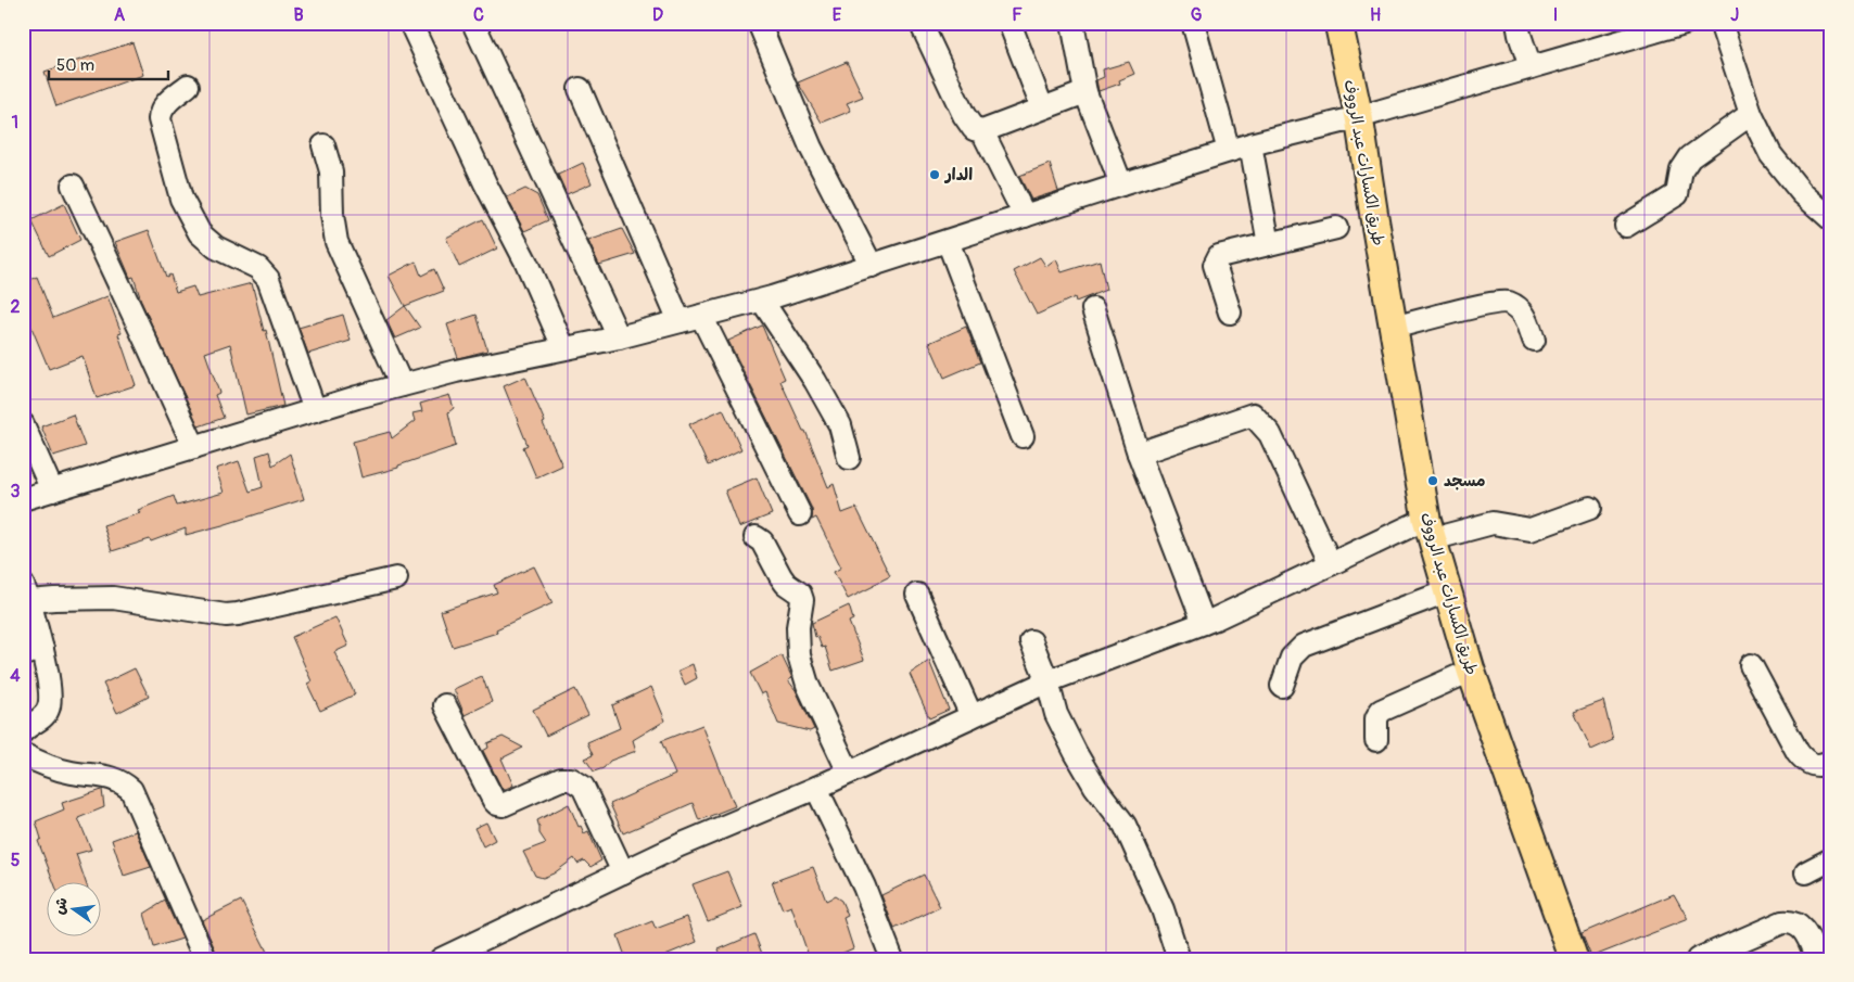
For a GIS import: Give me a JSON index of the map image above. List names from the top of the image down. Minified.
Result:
{"streets":{"main road":["طريق الكسارات عبد الرووف"]},"places":["الدار","مسجد"],"scale_bar":"50 m","north":"left","grid":{"columns":["A","B","C","D","E","F","G","H","I","J"],"rows":["1","2","3","4","5"]}}
